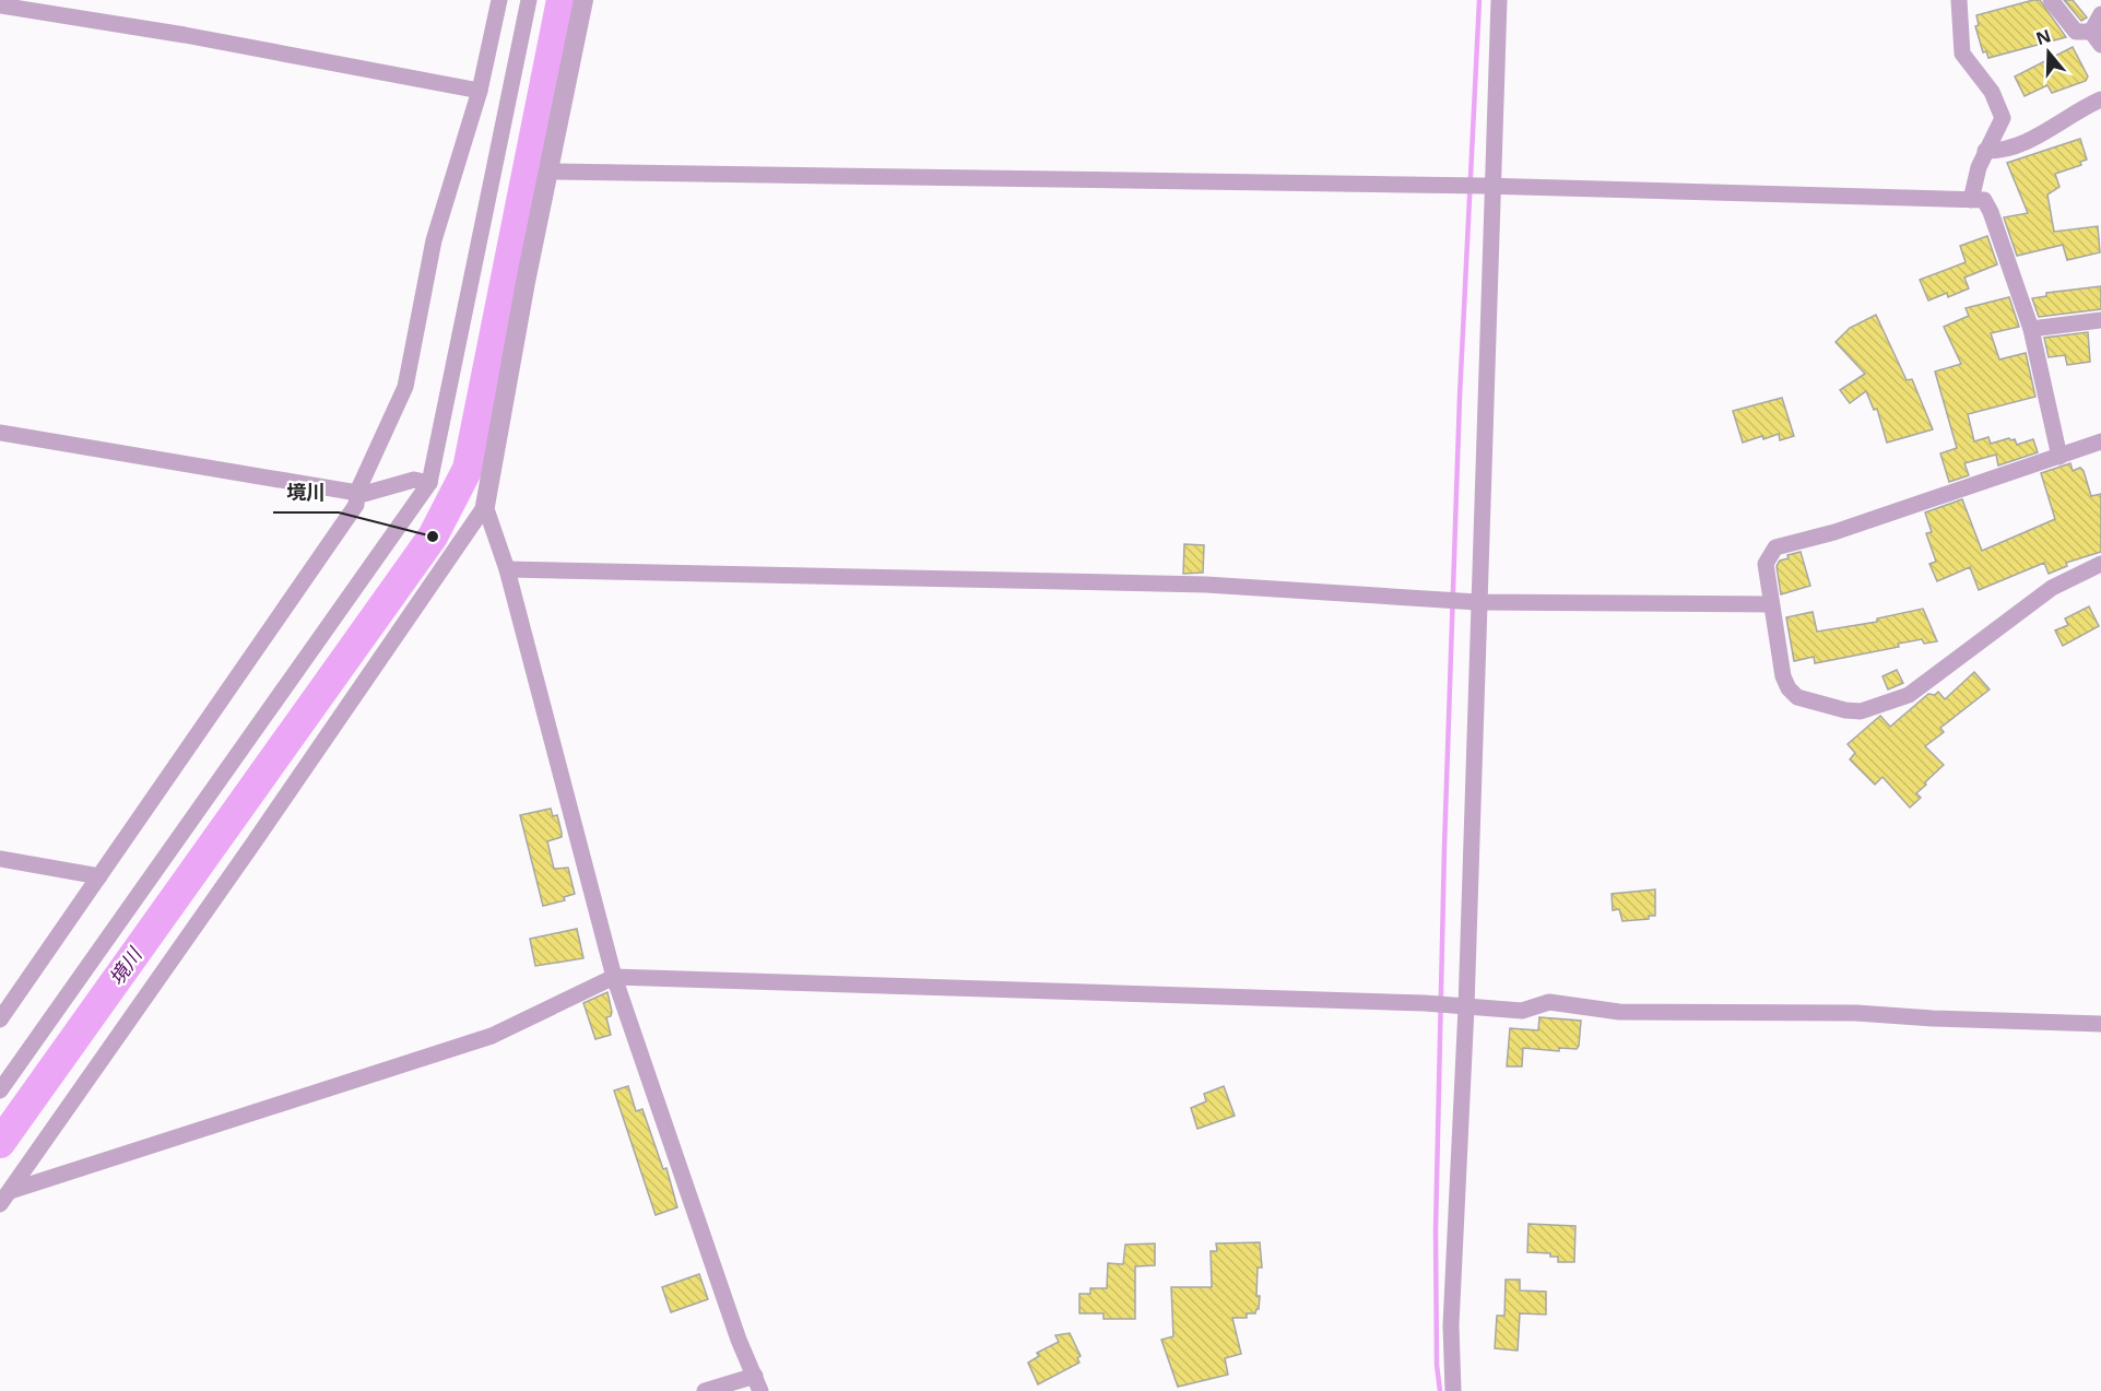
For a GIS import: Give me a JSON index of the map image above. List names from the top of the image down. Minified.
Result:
{"water":["境川"],"places":["境川"],"north":"top"}
